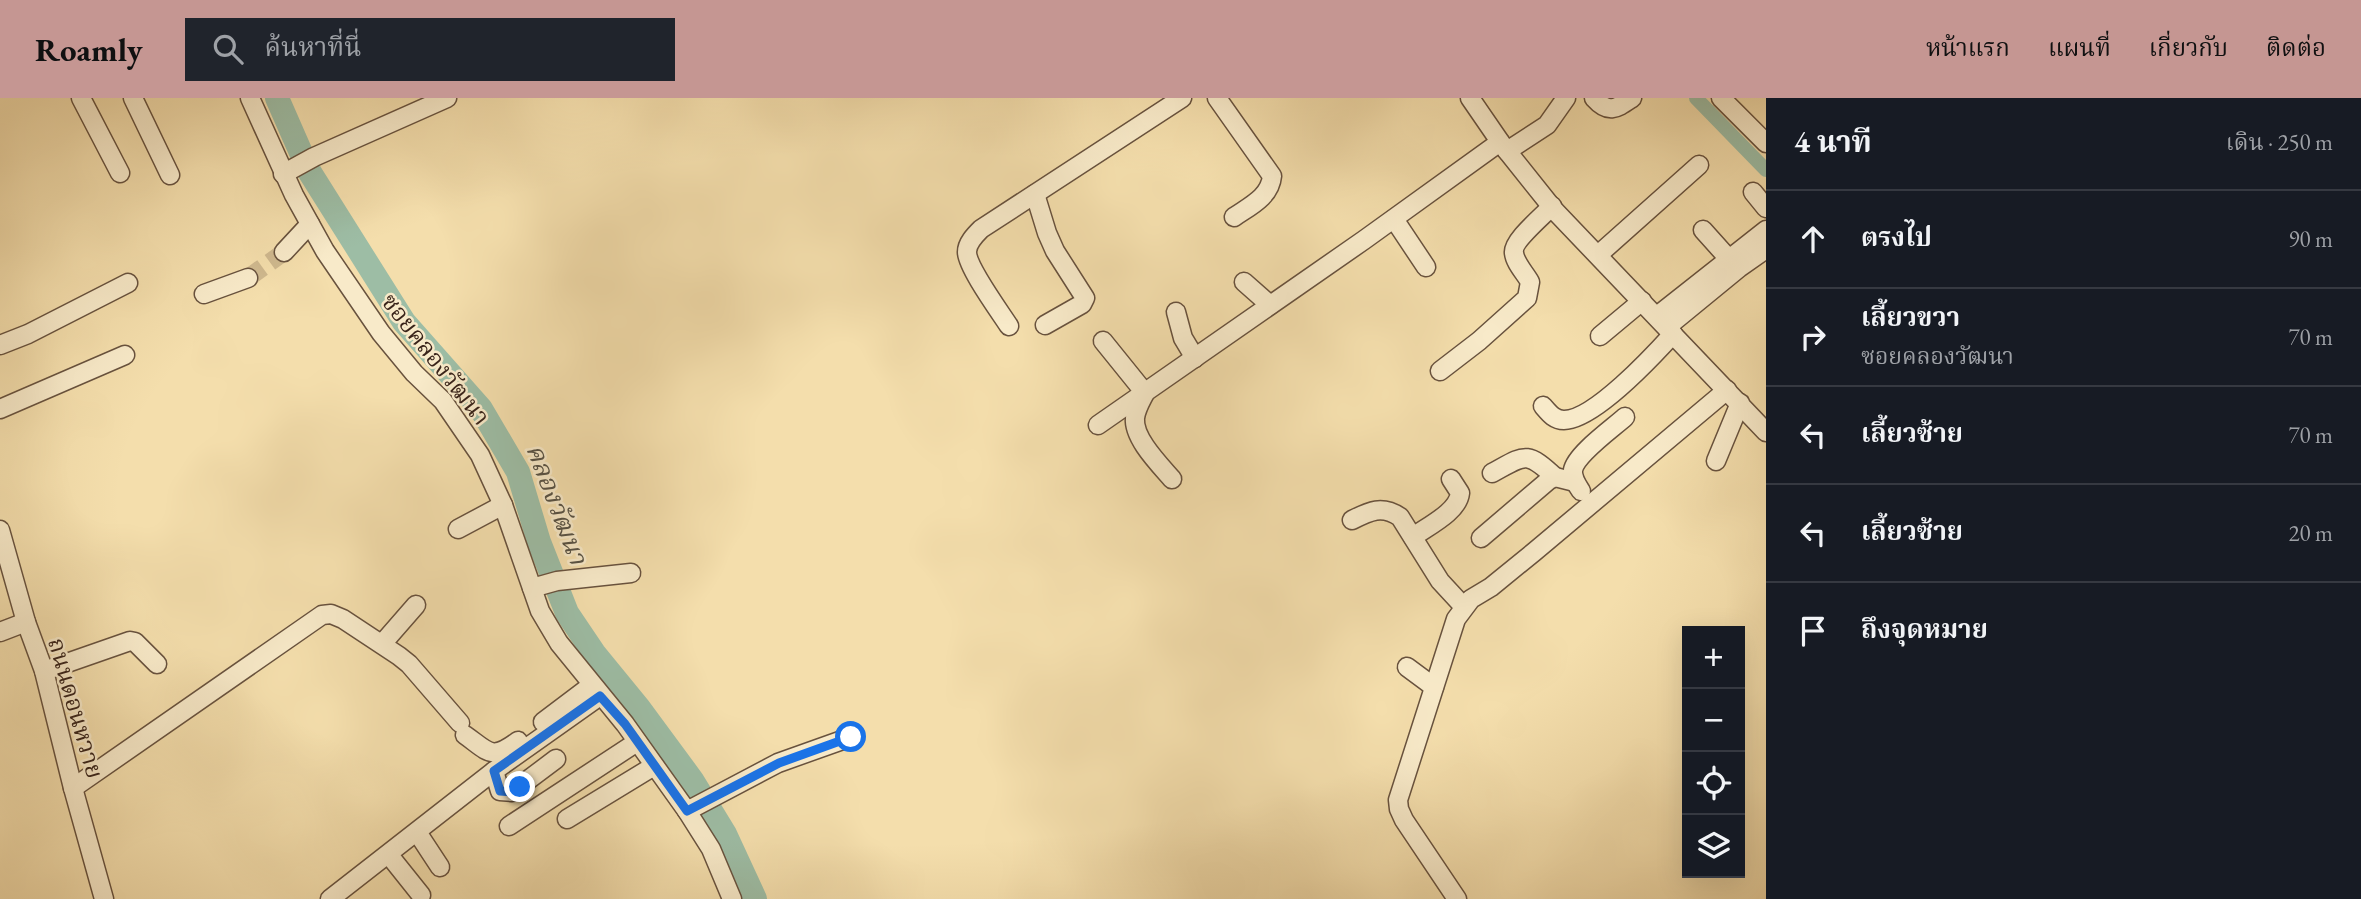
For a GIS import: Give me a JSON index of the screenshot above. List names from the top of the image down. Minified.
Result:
{"streets":{"street":["ซอยคลองวัฒนา","ถนนดอนหวาย"]},"water":["คลองวัฒนา"],"page":{"header":"Roamly","search":"ค้นหาที่นี่","nav":["หน้าแรก","แผนที่","เกี่ยวกับ","ติดต่อ"],"heading":["4 นาที","เดิน · 250 m"],"list":[["ตรงไป","90 m"],["เลี้ยวขวา","ซอยคลองวัฒนา","70 m"],["เลี้ยวซ้าย","70 m"],["เลี้ยวซ้าย","20 m"],"ถึงจุดหมาย"],"map_buttons":["+","−"]}}
